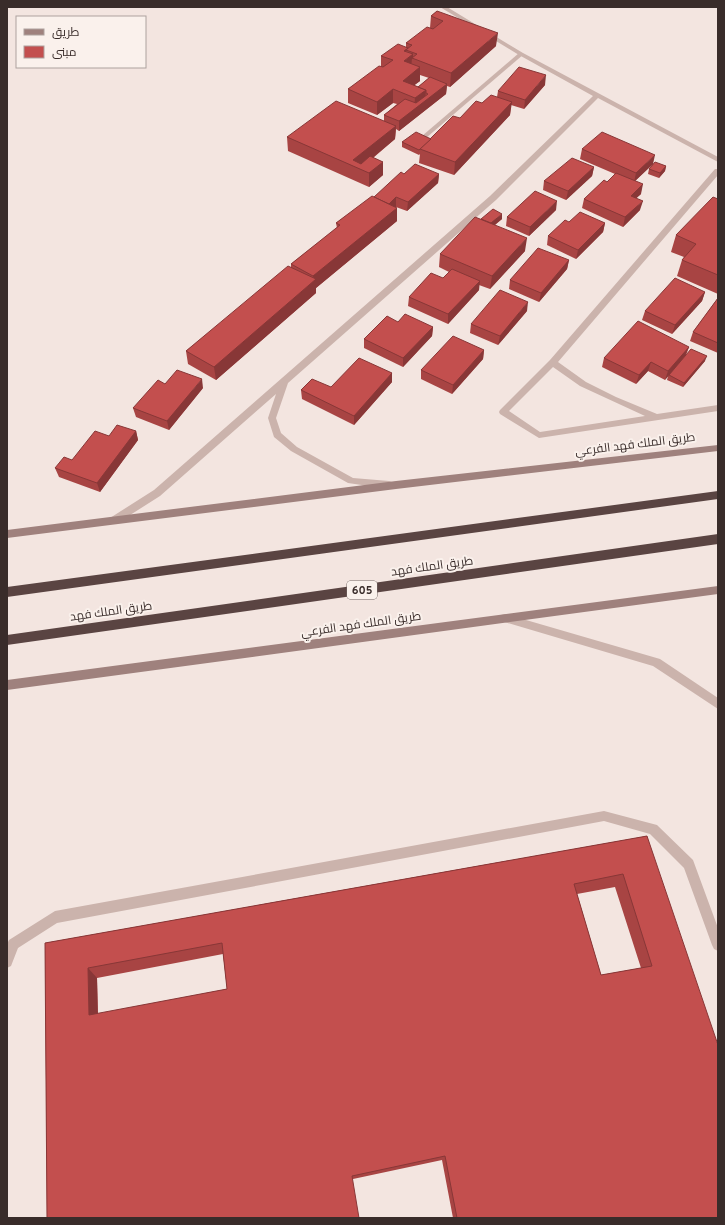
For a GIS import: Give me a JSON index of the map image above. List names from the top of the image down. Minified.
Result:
{"streets":{"highway":["طريق الملك فهد","605"],"main road":["طريق الملك فهد الفرعي"]},"legend":["طريق","مبنى"]}
